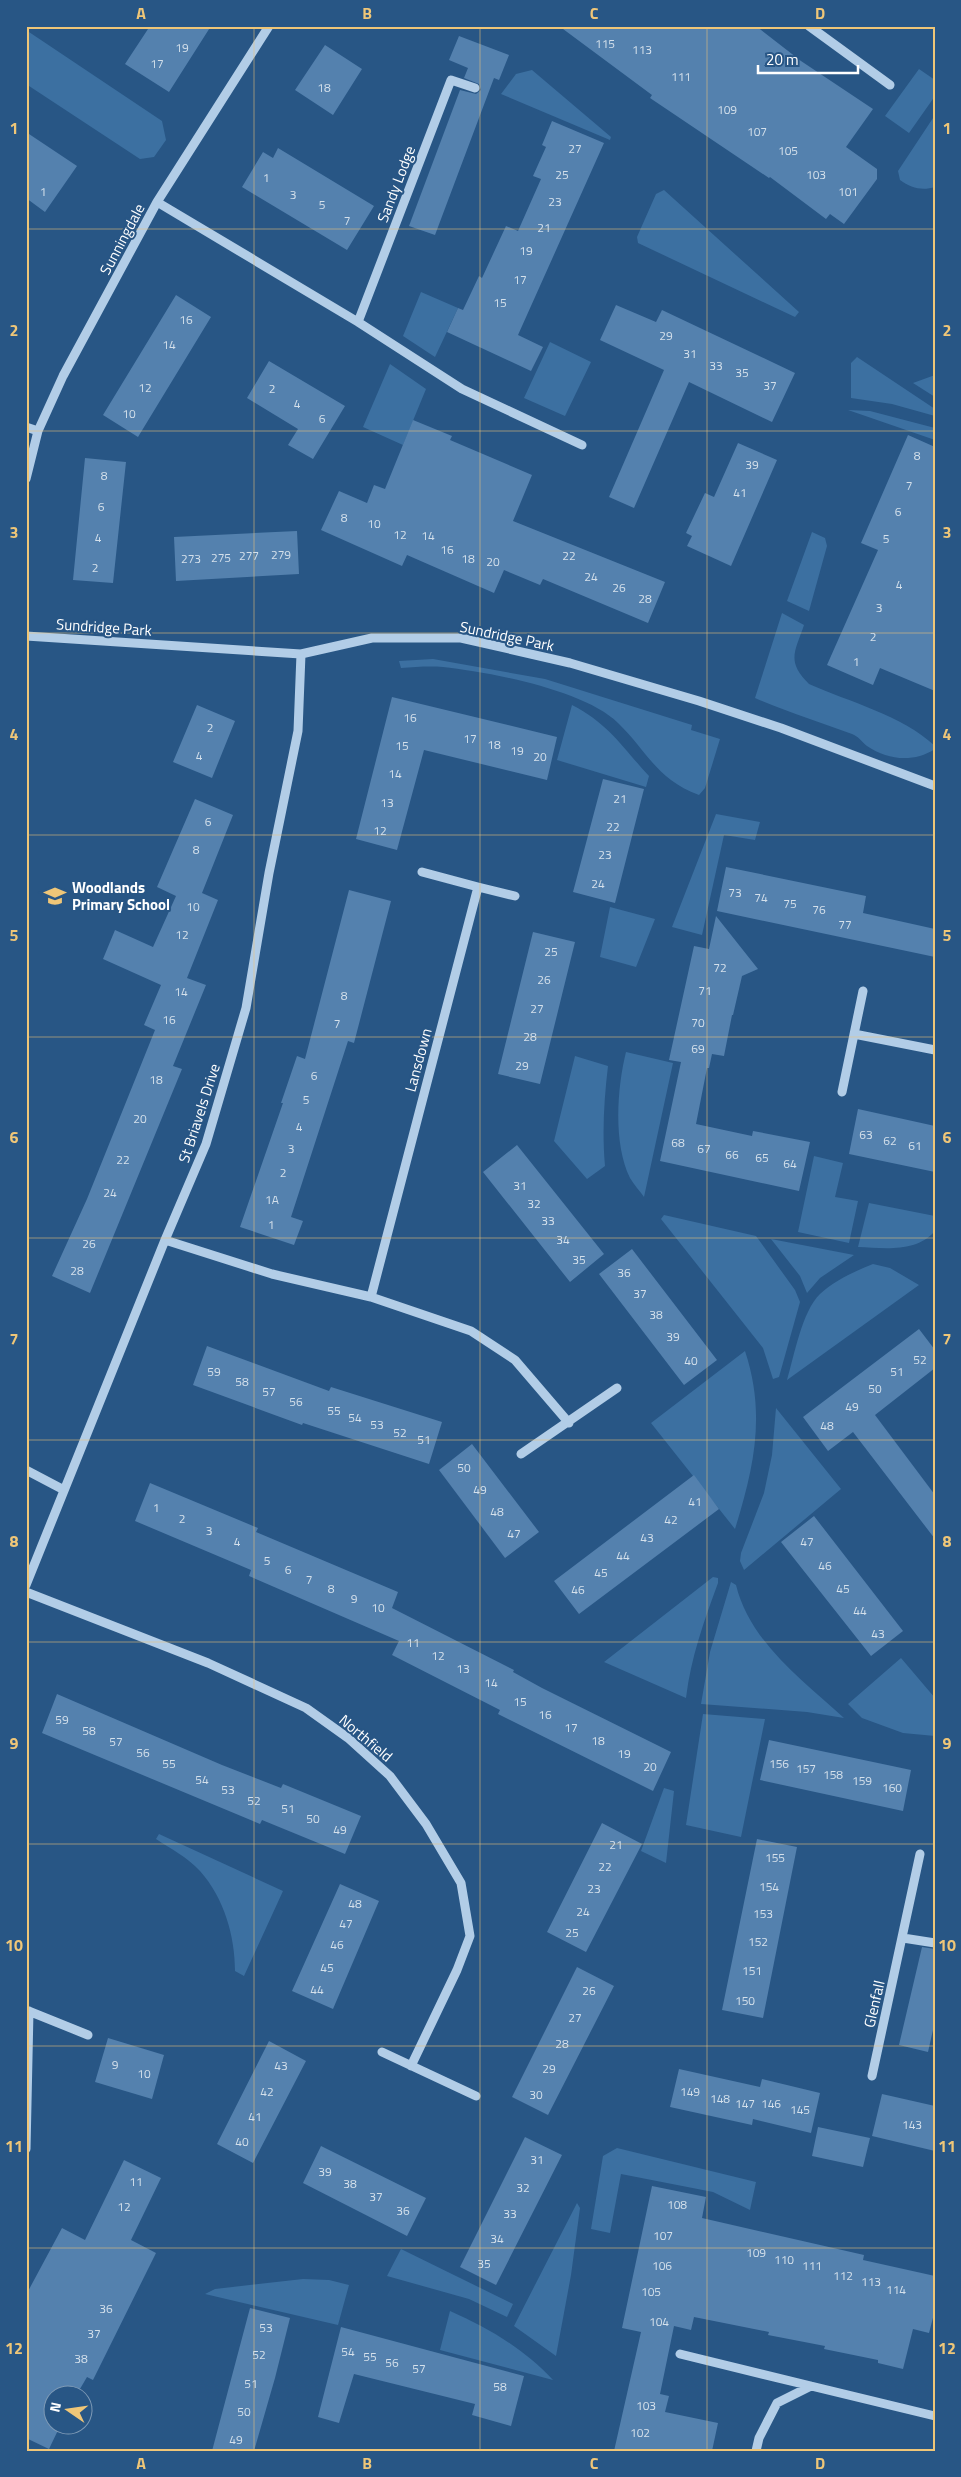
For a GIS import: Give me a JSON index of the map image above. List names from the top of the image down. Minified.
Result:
{"streets":{"street":["Sandy Lodge","Sunningdale","Sundridge Park","Lansdown","St Briavels Drive","Northfield","Glenfall"]},"crossings":[["Sundridge Park","St Briavels Drive"]],"places":{"school or university":["Woodlands Primary School"]},"house_numbers":["115","19","113","17","111","18","109","107","27","105","25","103","1","1","101","3","23","5","7","21","19","17","15","16","29","14","31","33","35","37","12","2","4","10","6","8","39","8","7","41","6","6","8","10","12","14","4","5","16","279","277","22","275","273","18","20","2","24","4","26","28","3","2","1","16","2","17","18","15","19","4","20","14","21","13","6","22","12","8","23","24","73","74","75","10","76","77","12","25","72","26","71","14","8","27","16","70","7","28","69","29","6","18","5","20","4","63","62","68","61","3","67","66","65","22","64","2","31","24","1A","32","33","1","34","26","35","28","36","37","38","39","52","40","59","51","58","50","57","56","49","55","54","53","48","52","51","50","49","41","1","48","2","42","3","47","43","4","47","44","5","46","6","45","7","8","45","46","9","10","44","43","11","12","13","14","15","16","59","17","58","18","57","56","19","55","156","20","157","158","54","159","160","53","52","51","50","49","21","155","22","154","23","48","24","153","47","25","152","46","45","151","44","26","150","27","28","9","43","29","10","42","149","30","148","147","146","145","41","143","40","31","39","11","38","32","37","108","12","36","33","107","34","109","110","35","106","111","112","113","114","105","36","104","53","37","54","52","55","38","56","57","51","58","103","50","102","49"],"scale_bar":"20 m","north":"left","grid":{"columns":["A","B","C","D"],"rows":["1","2","3","4","5","6","7","8","9","10","11","12"]}}
